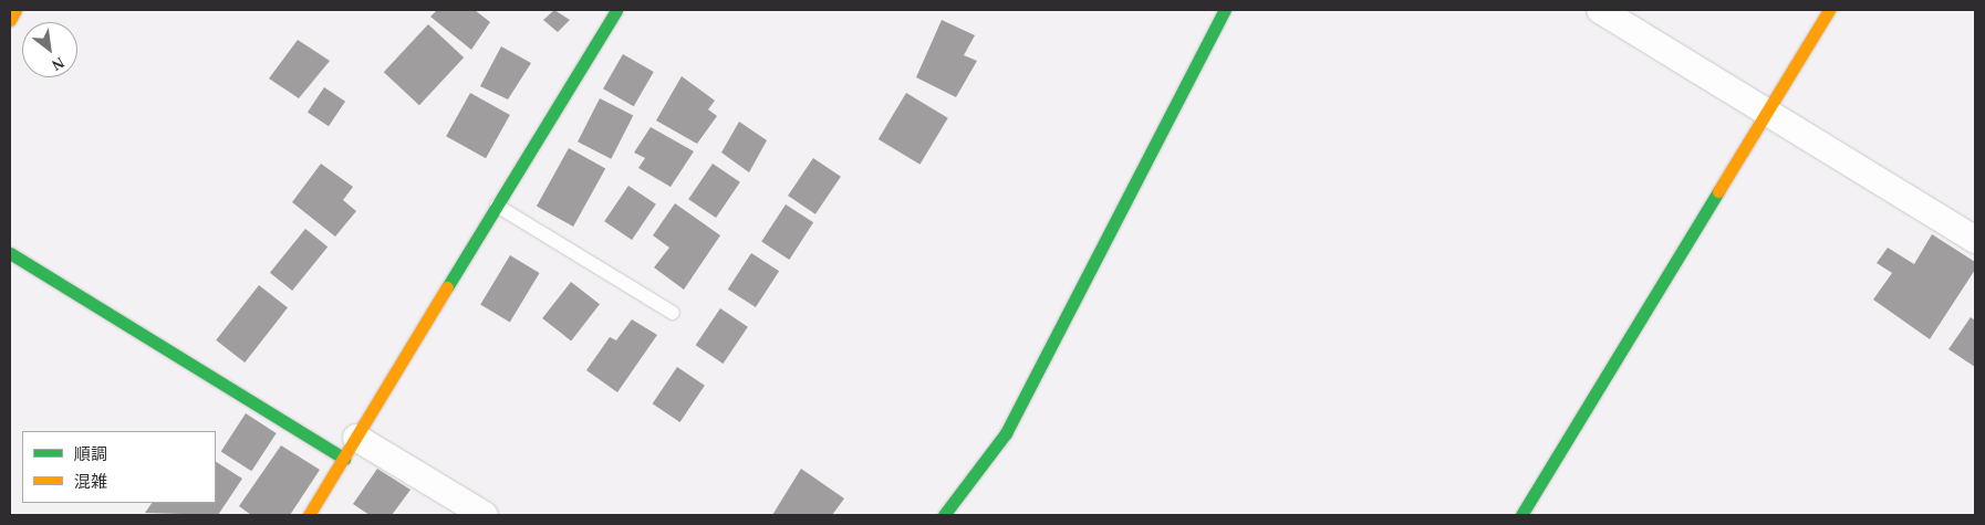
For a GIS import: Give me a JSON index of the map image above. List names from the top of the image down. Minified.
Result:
{"legend":["順調","混雑"],"north":"bottom right"}
